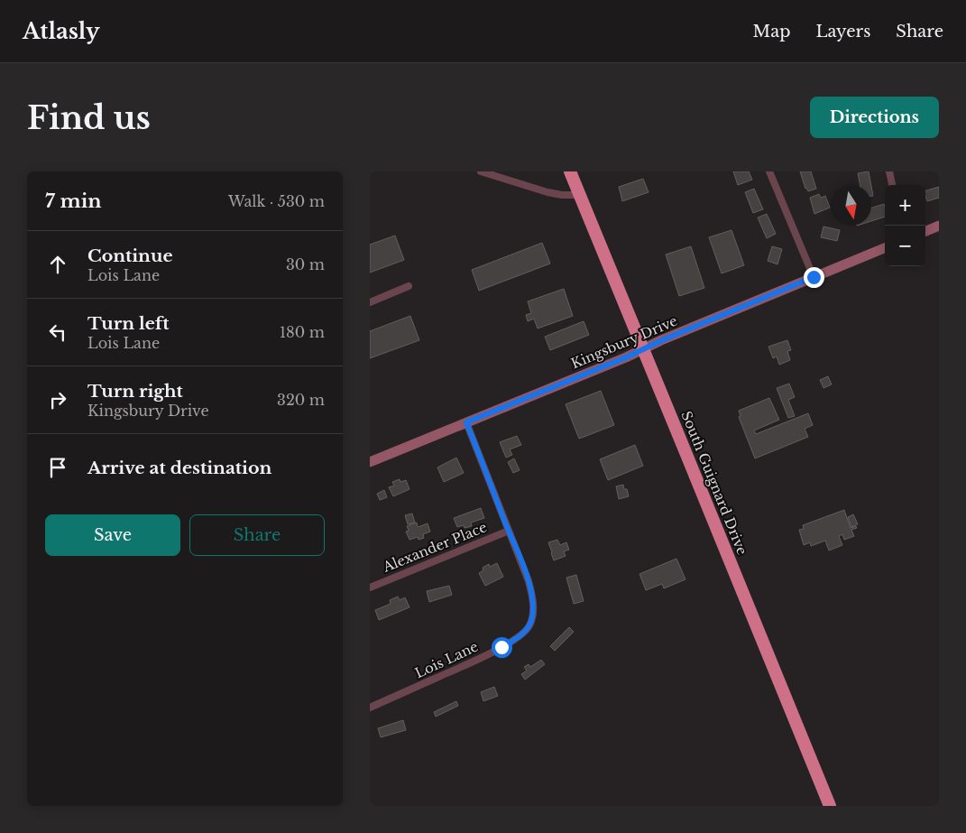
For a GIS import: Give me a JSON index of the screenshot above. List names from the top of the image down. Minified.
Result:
{"streets":{"highway":["South Guignard Drive"],"street":["Kingsbury Drive","Alexander Place","Lois Lane"]},"crossings":[["Kingsbury Drive","South Guignard Drive"],["Kingsbury Drive","Lois Lane"],["Alexander Place","Lois Lane"]],"north":"bottom","page":{"header":"Atlasly","nav":["Map","Layers","Share"],"buttons":["Directions",["Save","Share"]],"title":"Find us","heading":["7 min","Walk · 530 m"],"map_buttons":["+","−"],"list":[["Continue","Lois Lane","30 m"],["Turn left","Lois Lane","180 m"],["Turn right","Kingsbury Drive","320 m"],"Arrive at destination"]}}
